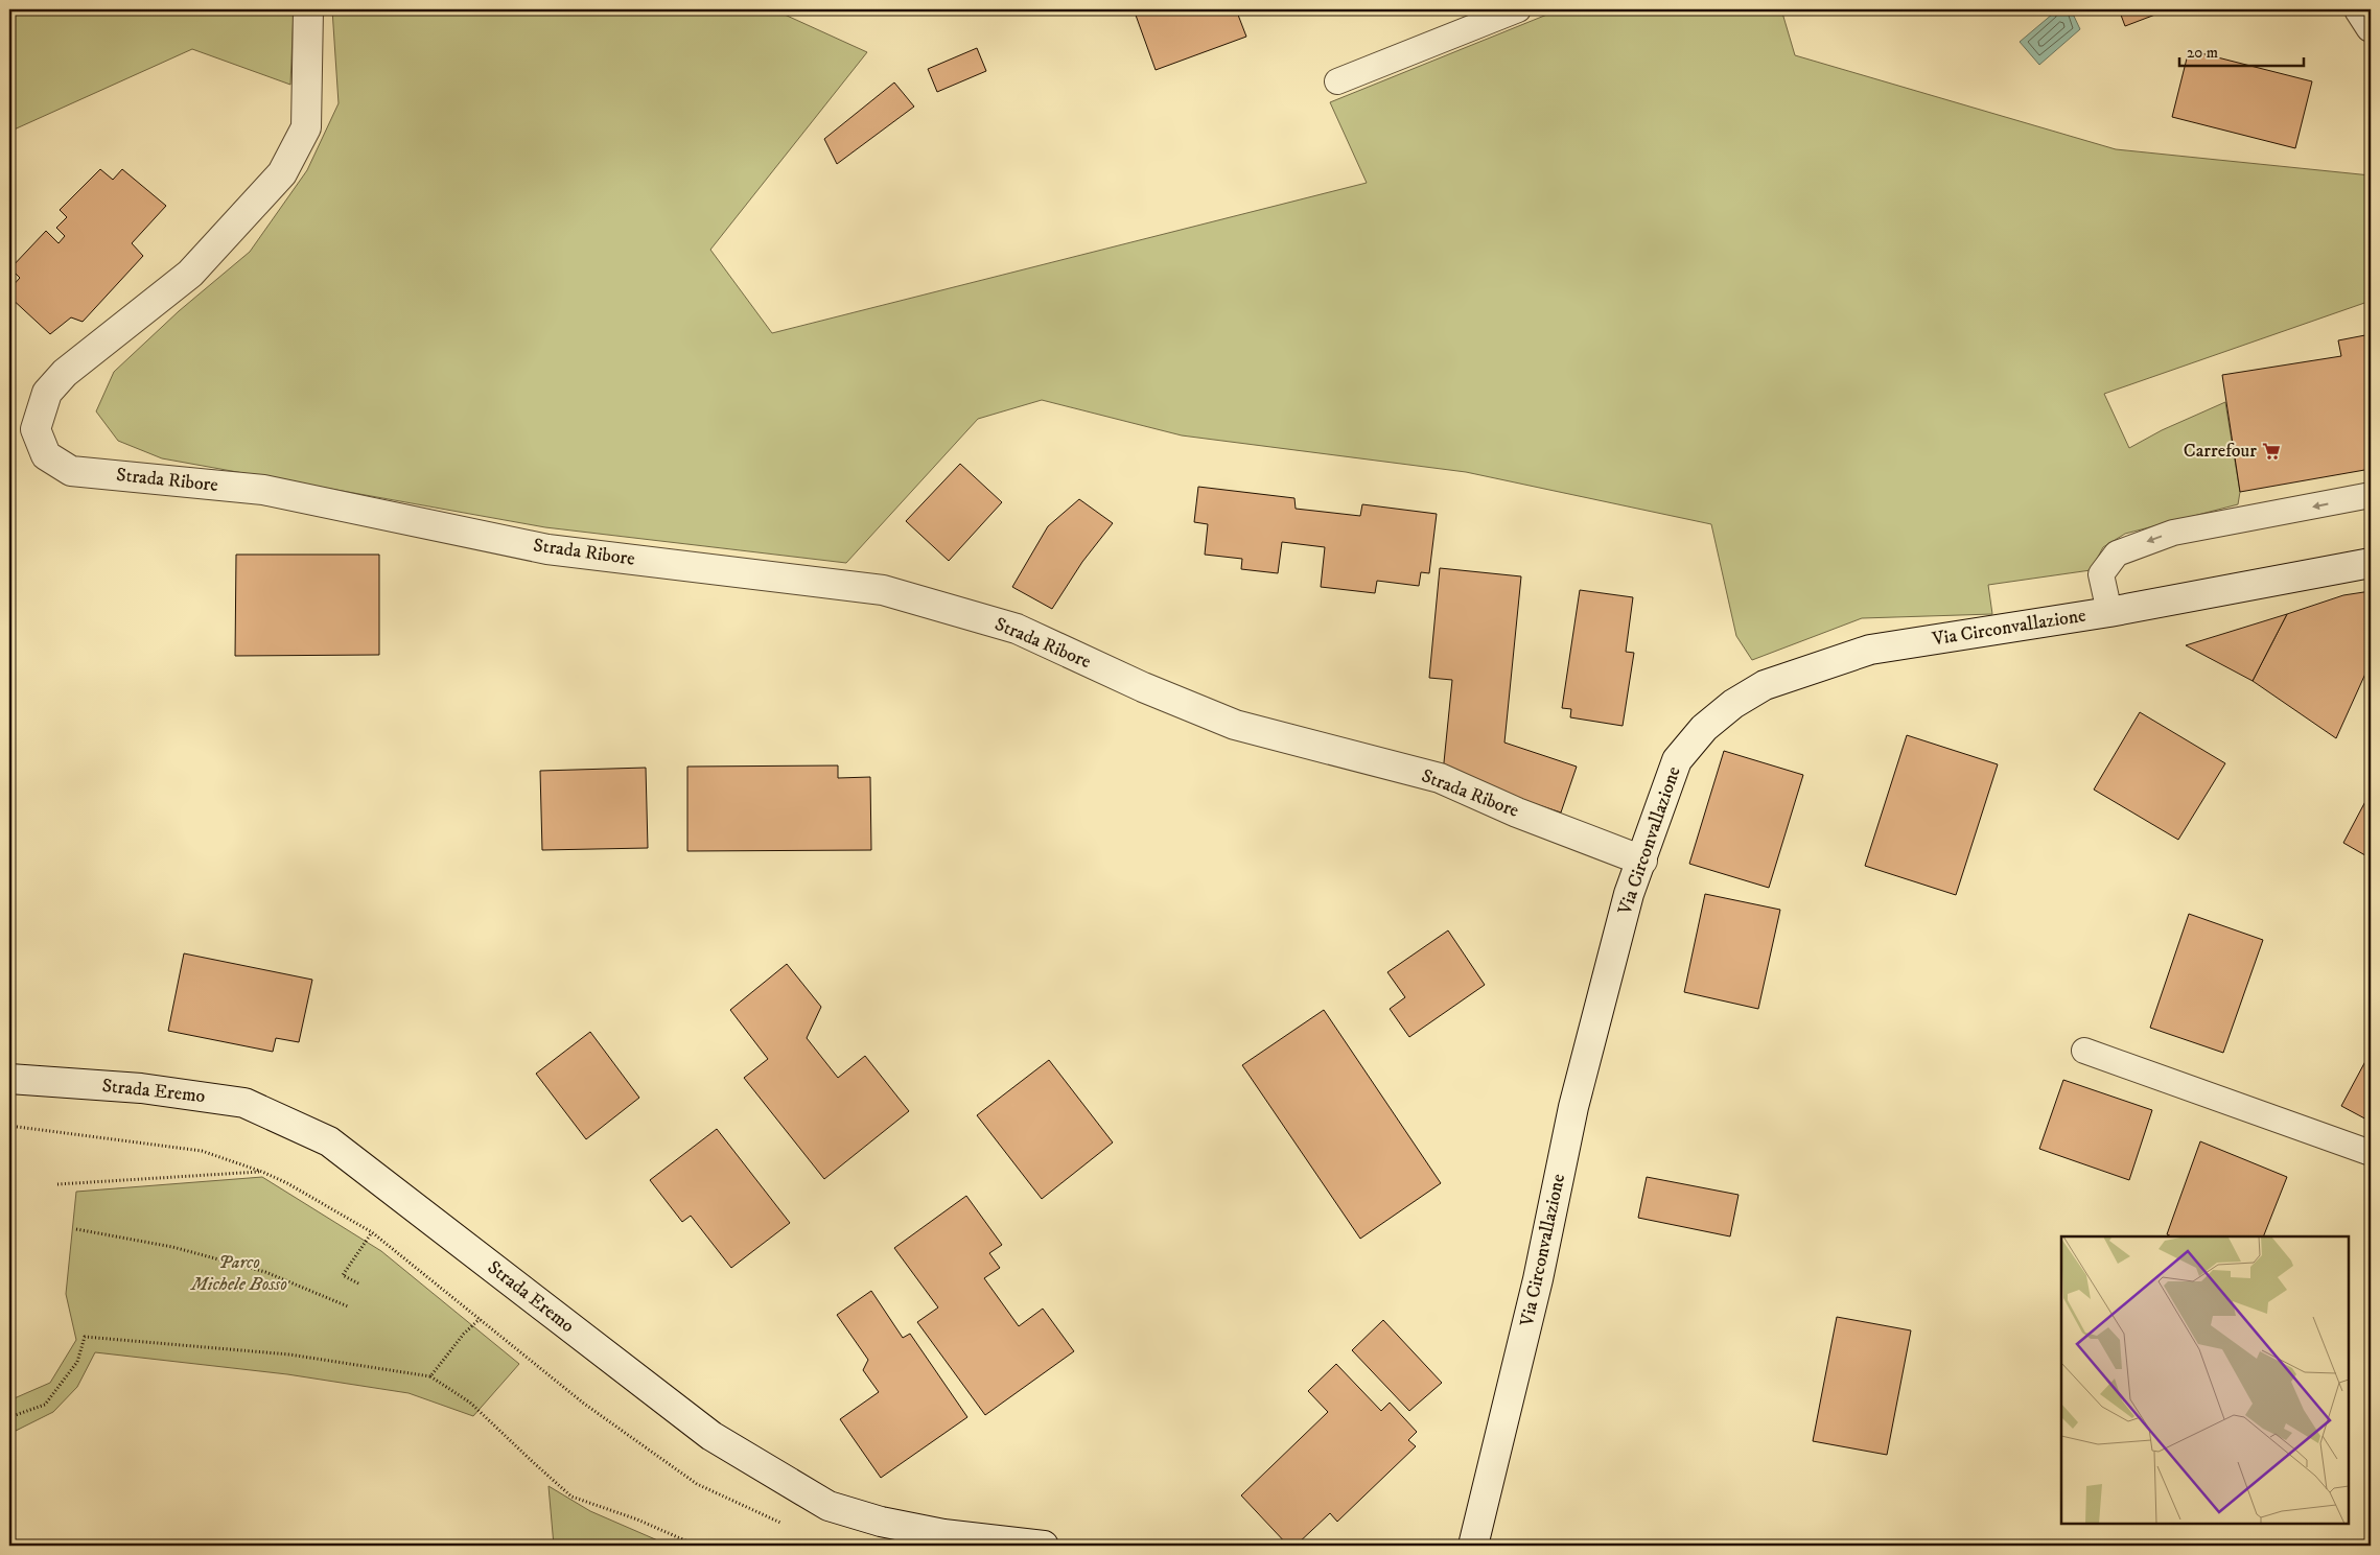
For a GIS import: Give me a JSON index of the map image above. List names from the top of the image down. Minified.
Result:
{"streets":{"main road":["Strada Ribore","Via Circonvallazione","Strada Eremo"]},"crossings":[["Strada Ribore","Via Circonvallazione"]],"parks":["Parco Michele Bosso"],"places":{"supermarket":["Carrefour"]},"scale_bar":"20 m"}
